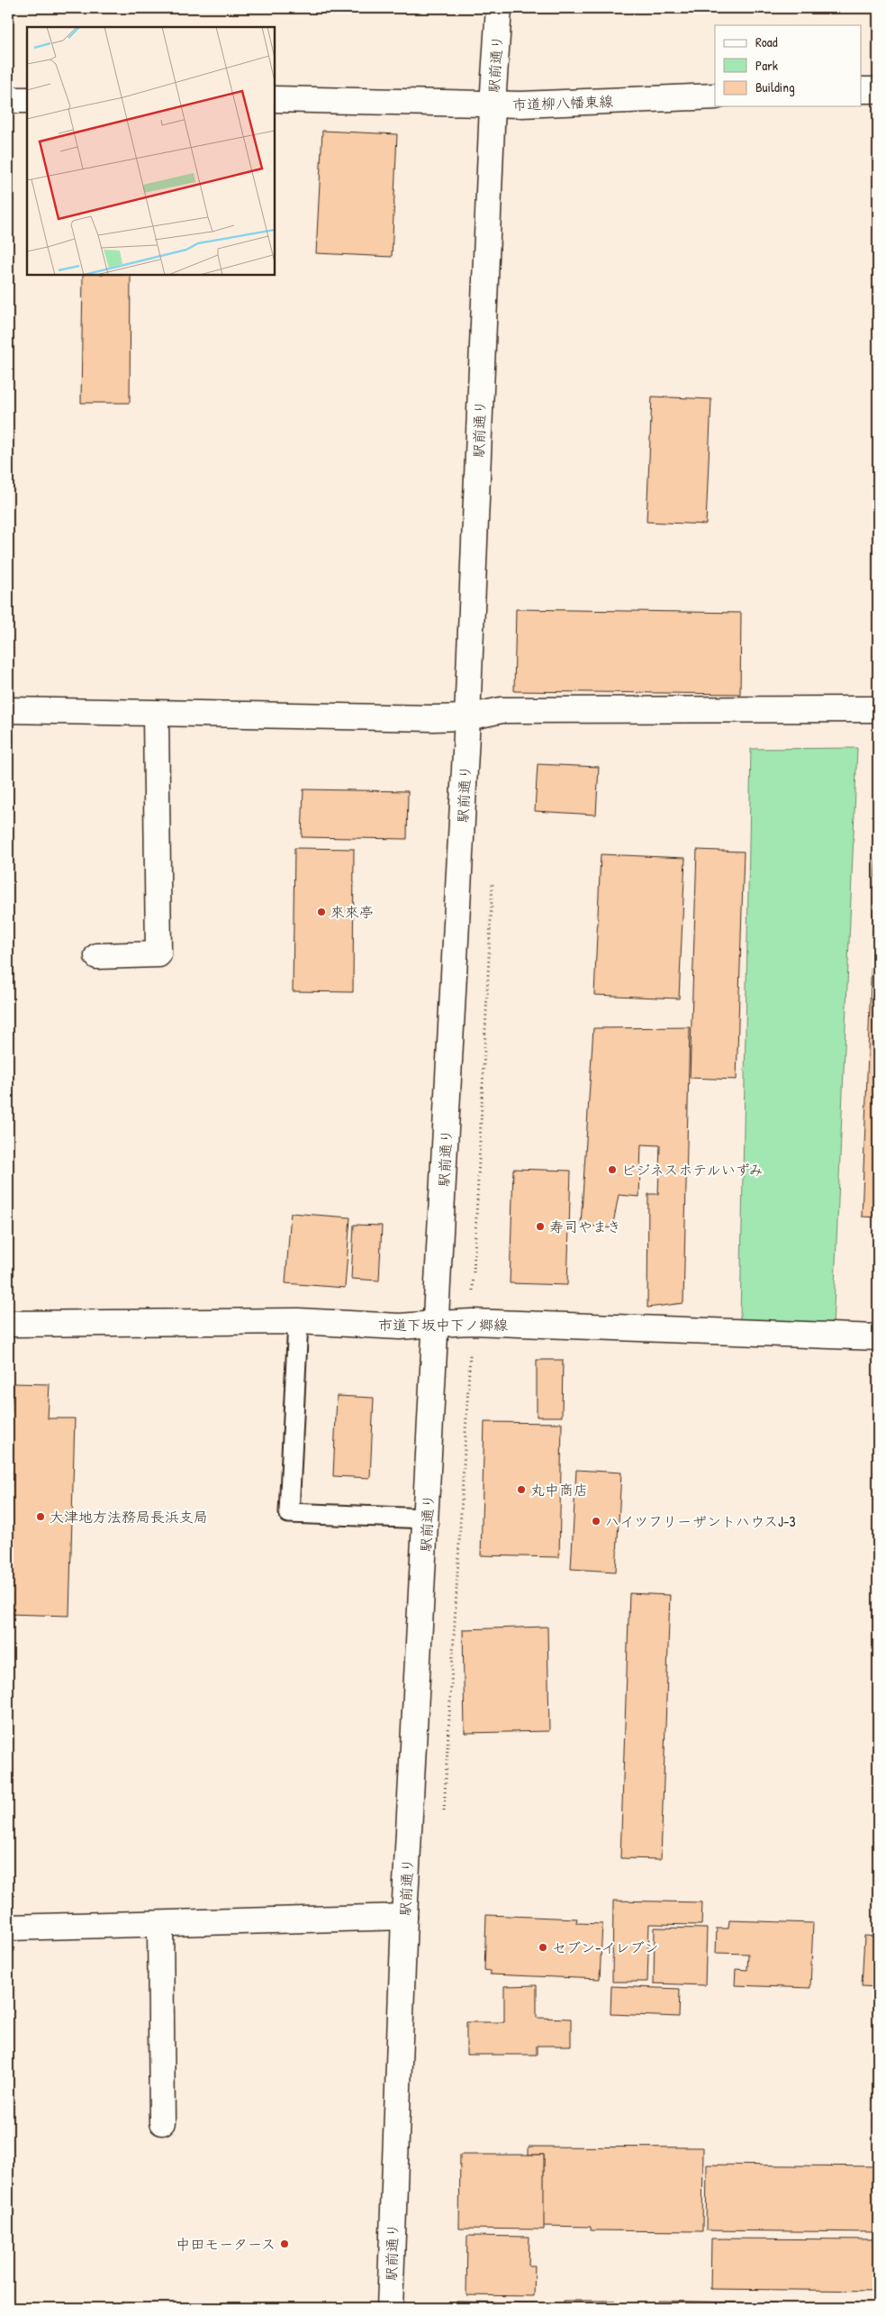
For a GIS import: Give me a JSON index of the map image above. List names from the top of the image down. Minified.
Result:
{"streets":{"street":["駅前通り","市道柳八幡東線","市道下坂中下ノ郷線"]},"crossings":[["駅前通り","市道柳八幡東線"],["駅前通り","市道下坂中下ノ郷線"]],"places":["來來亭","ビジネスホテルいずみ","寿司やまき","丸中商店","大津地方法務局長浜支局","ハイツフリーザントハウスJ-3","セブン-イレブン","中田モータース"],"legend":["Road","Park","Building"]}
